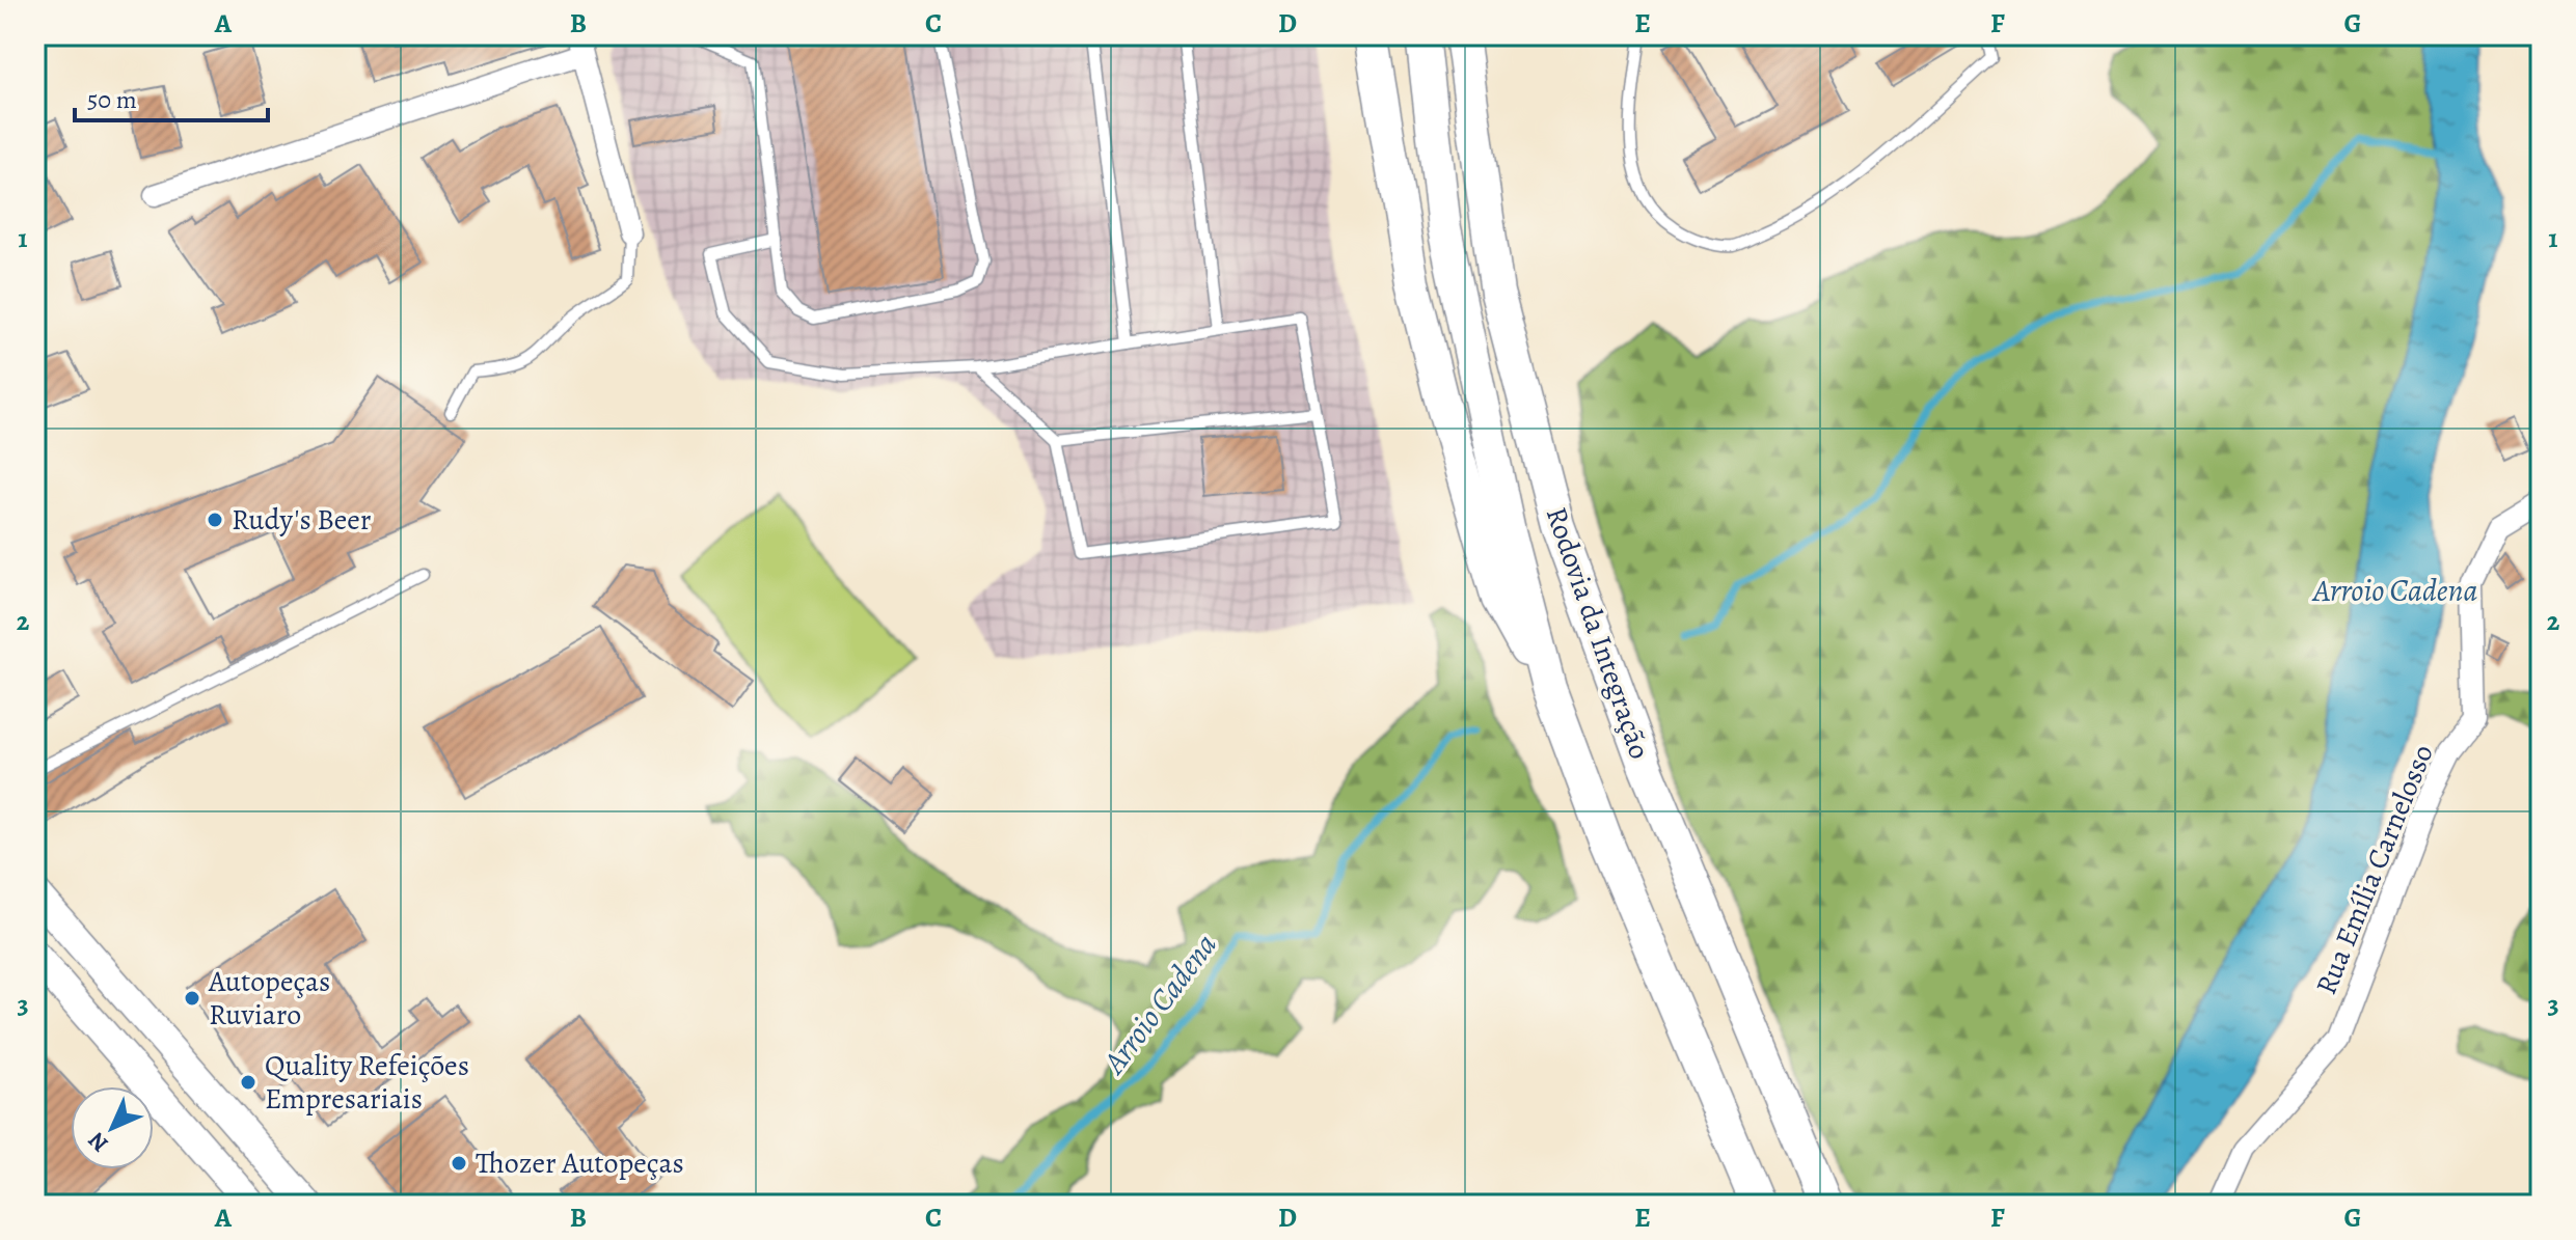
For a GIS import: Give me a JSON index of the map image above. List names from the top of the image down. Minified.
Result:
{"streets":{"highway":["Rodovia da Integração"],"street":["Rua Emília Carnelosso"]},"water":["Arroio Cadena"],"places":["Rudy's Beer","Autopeças Ruviaro","Quality Refeições Empresariais","Thozer Autopeças"],"scale_bar":"50 m","north":"bottom left","grid":{"columns":["A","B","C","D","E","F","G"],"rows":["1","2","3"]}}
